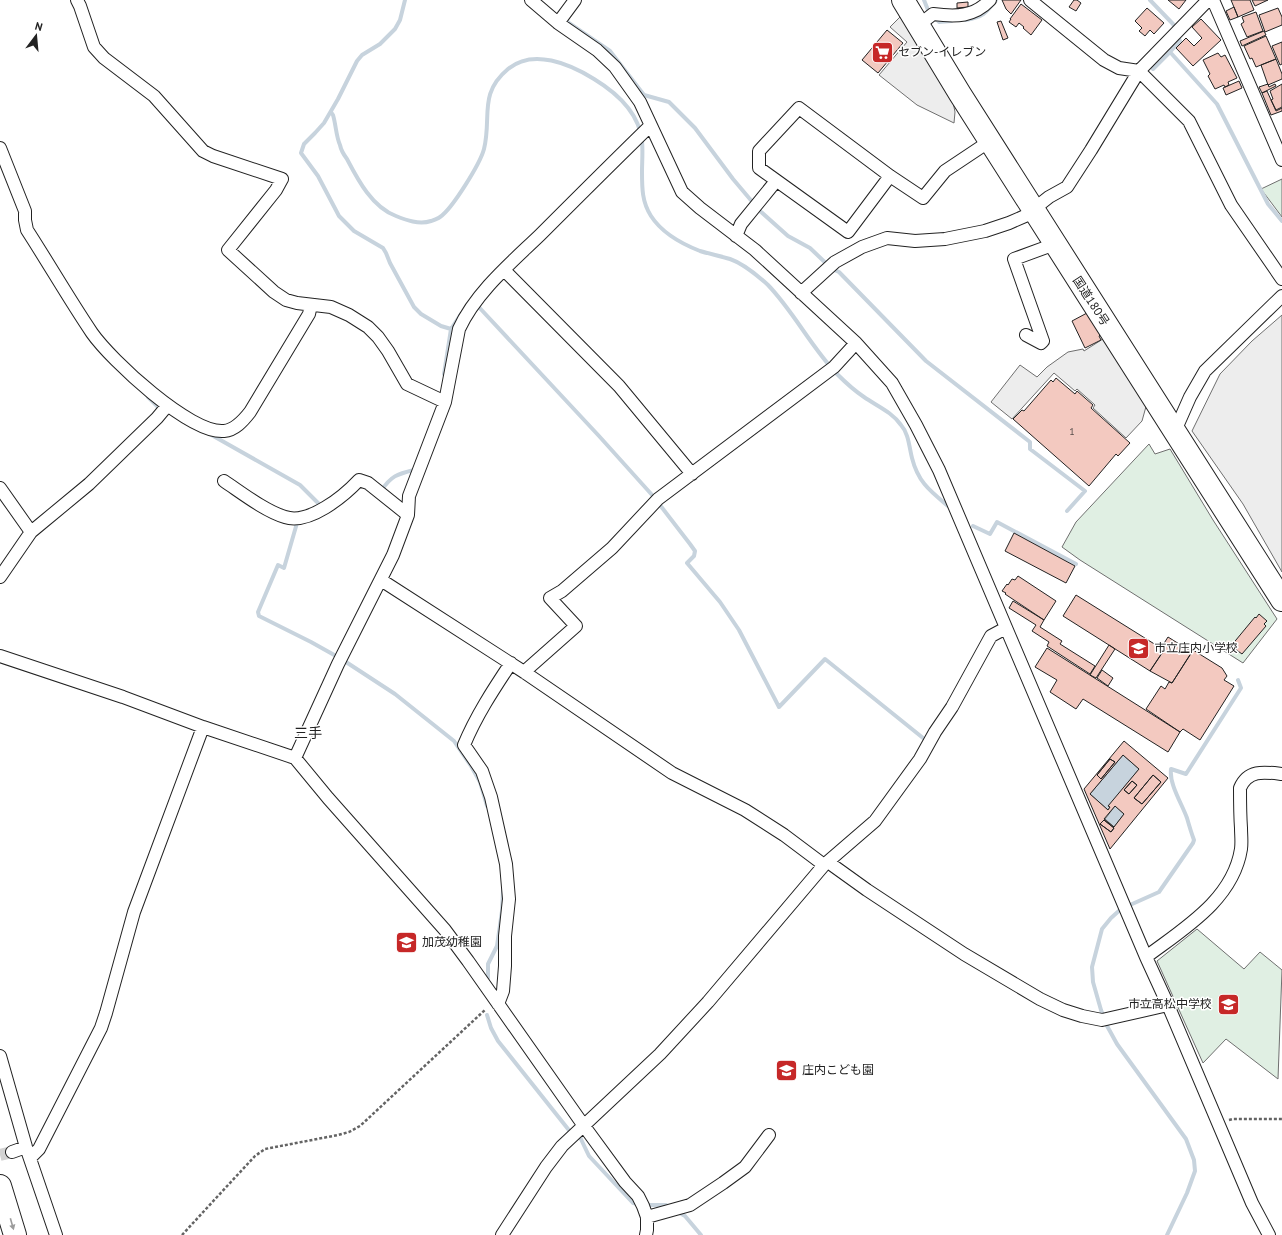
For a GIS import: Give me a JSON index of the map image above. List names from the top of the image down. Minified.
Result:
{"streets":{"highway":["国道180号"]},"districts":["三手"],"places":{"supermarket":["セブン-イレブン"],"school or university":["市立庄内小学校","加茂幼稚園","市立高松中学校","庄内こども園"]},"house_numbers":["1"],"north":"top"}
